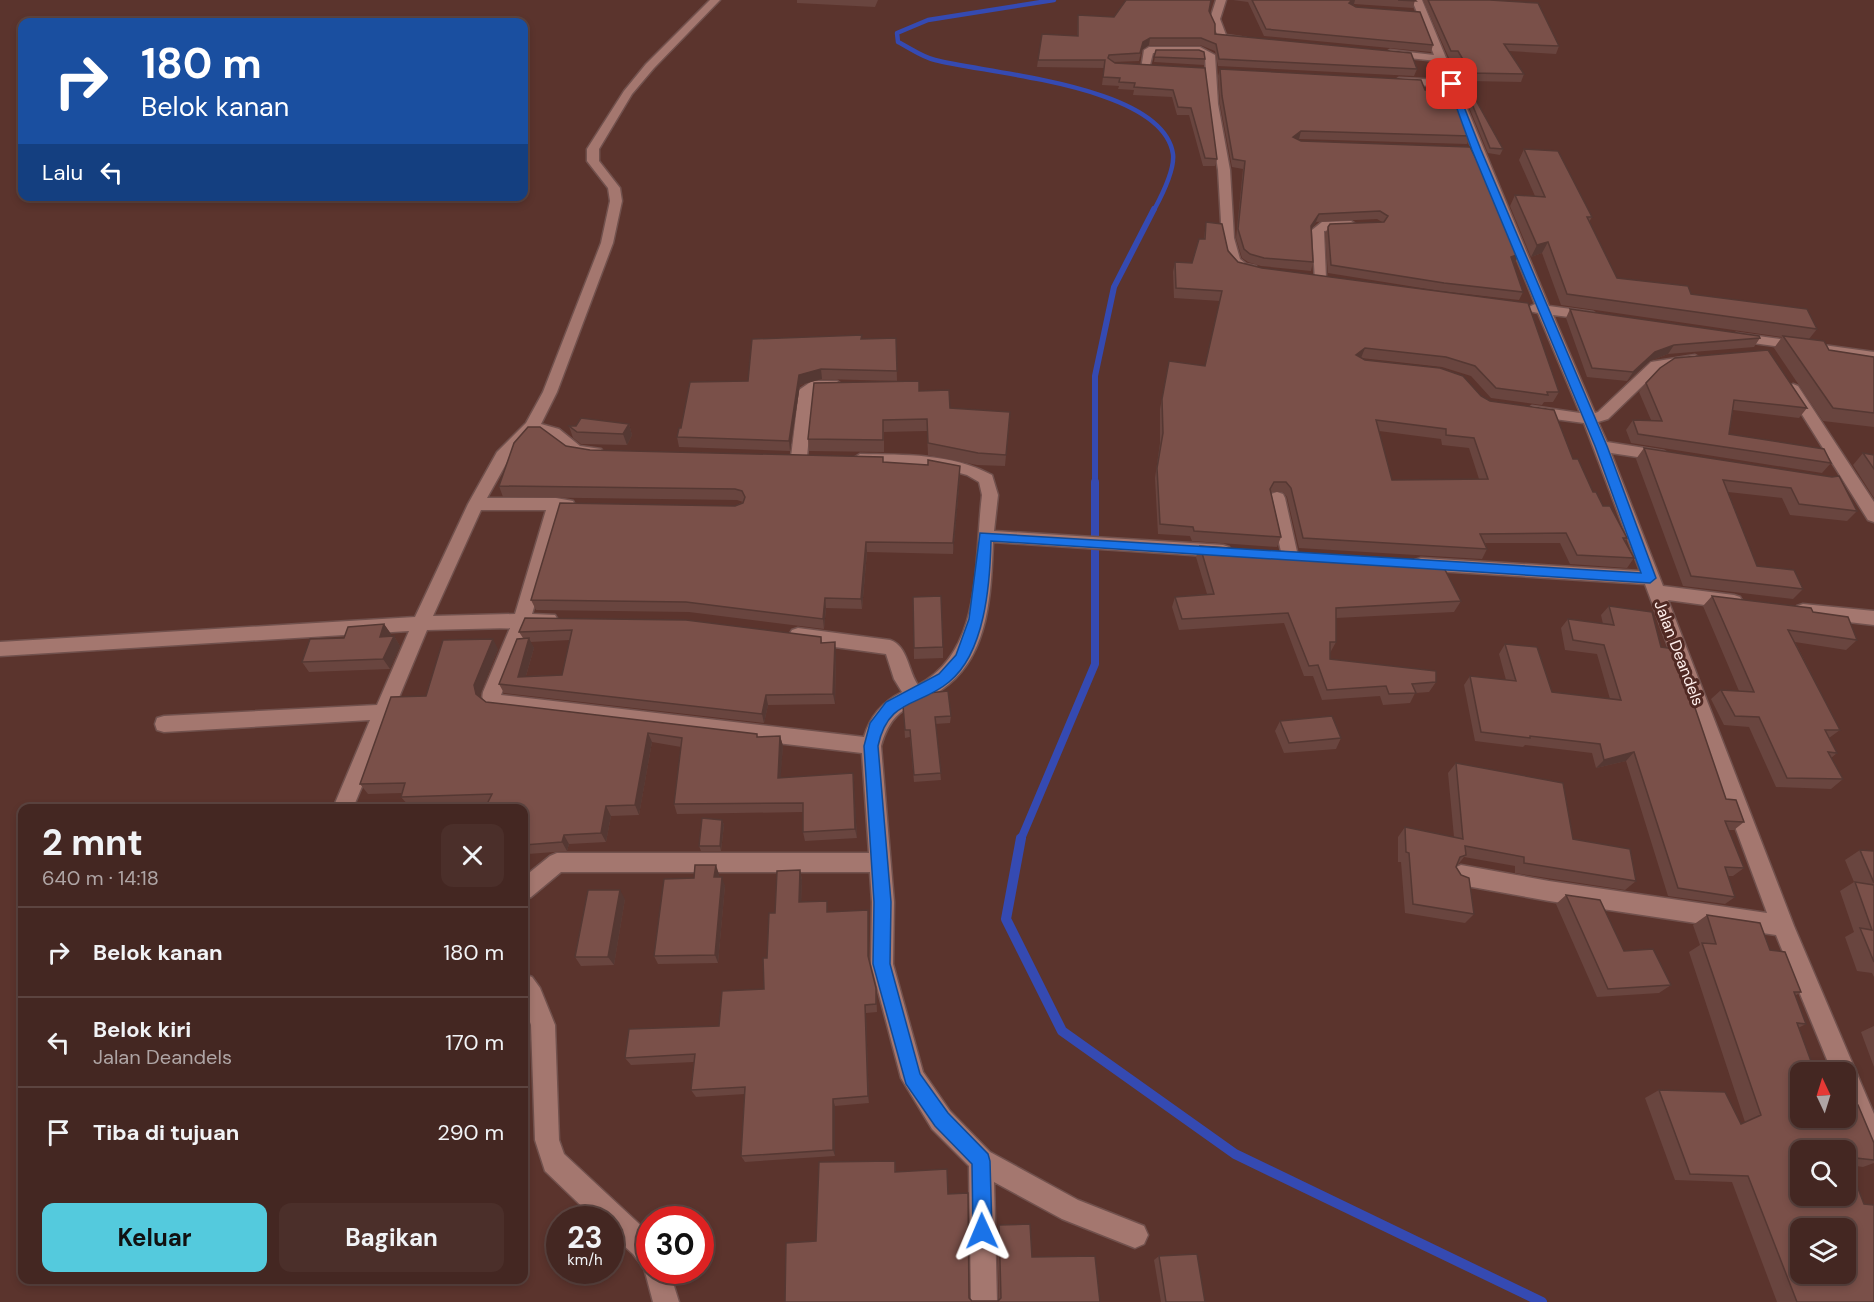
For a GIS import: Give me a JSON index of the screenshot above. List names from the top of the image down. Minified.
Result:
{"streets":{"street":["Jalan Deandels"]},"north":"top","page":{"turn":["180 m","Belok kanan"],"then":"Lalu","heading":["2 mnt","640 m · 14:18"],"list":[{"name":"Belok kanan","value":"180 m"},{"name":"Belok kiri","note":"Jalan Deandels","value":"170 m"},{"name":"Tiba di tujuan","value":"290 m"}],"buttons":["Keluar","Bagikan"],"speed":"23 km/h","limit":"30"}}
